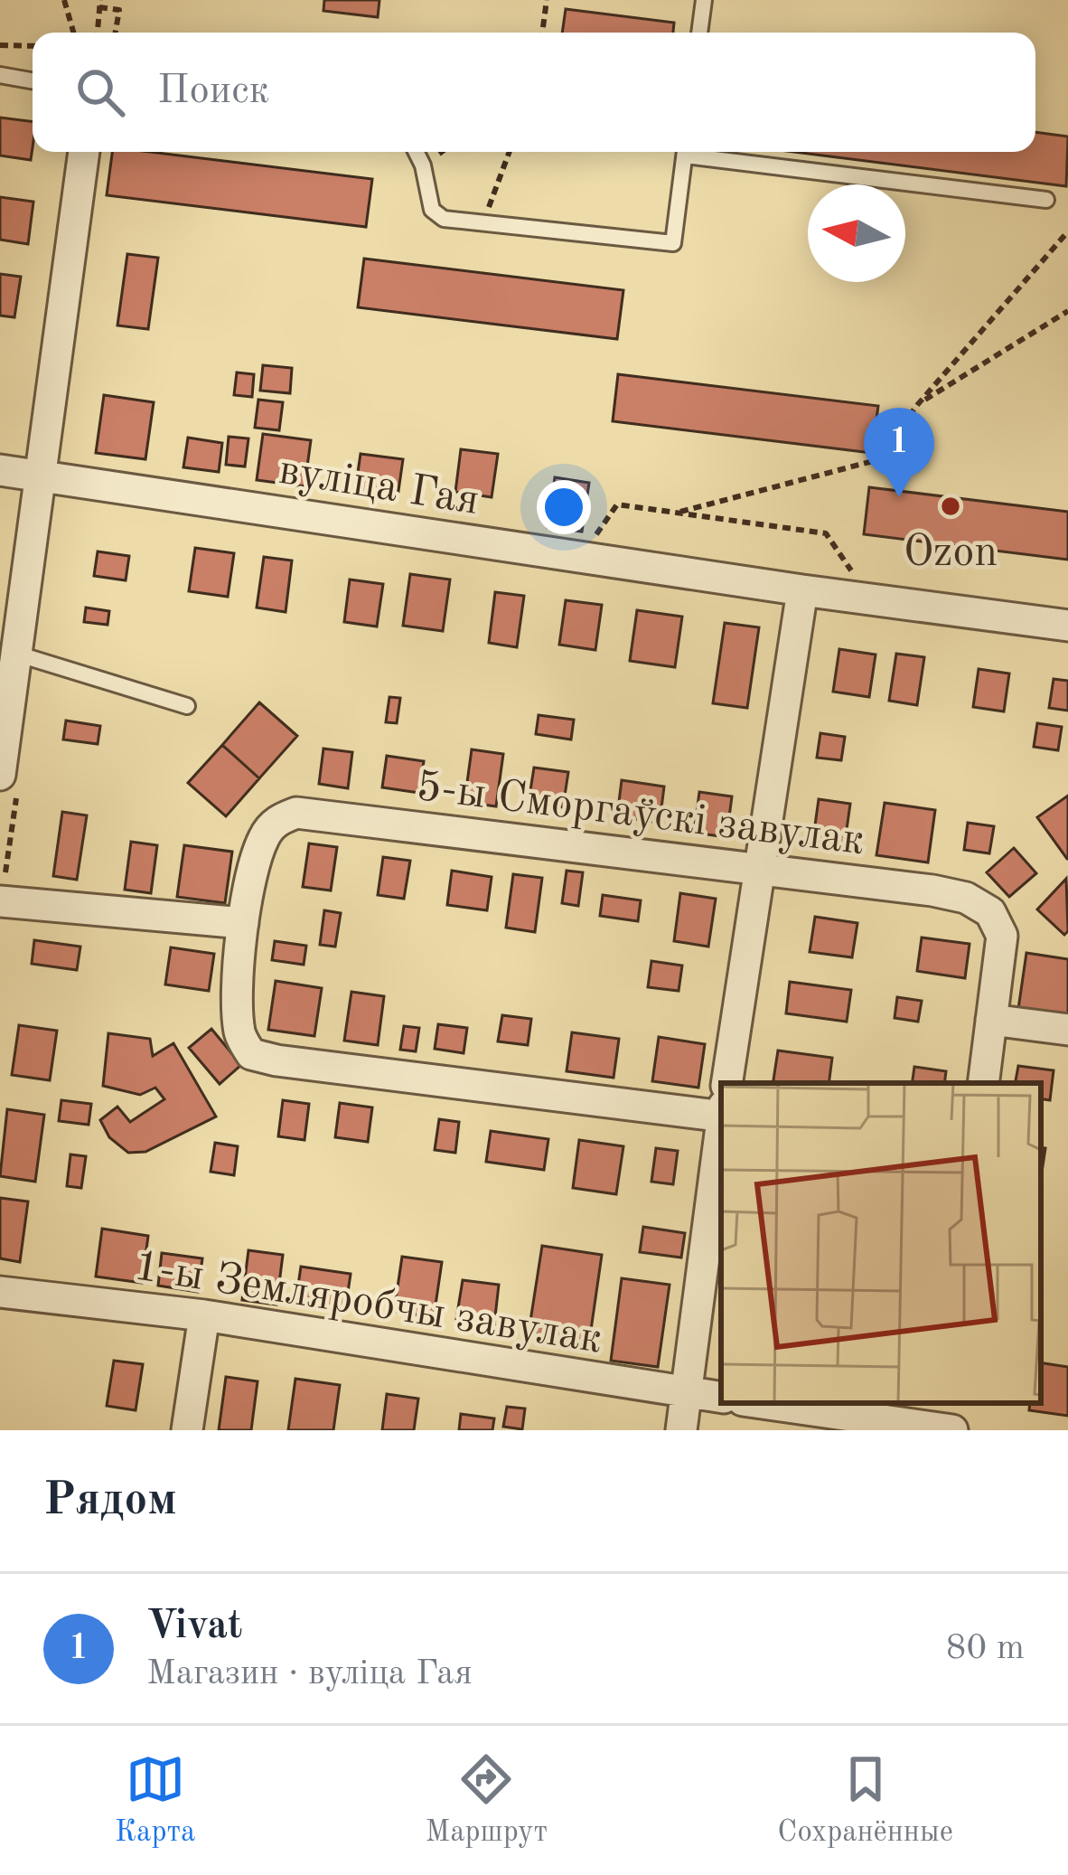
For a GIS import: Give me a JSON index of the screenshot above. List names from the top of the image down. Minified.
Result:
{"streets":{"street":["вуліца Гая","5-ы Сморгаўскі завулак","1-ы Земляробчы завулак"]},"places":["Ozon"],"north":"left","page":{"search":"Поиск","pins":"1","heading":"Рядом","list":[{"mark":"1","name":"Vivat","note":"Магазин · вуліца Гая","value":"80 m"}],"nav":["Карта","Маршрут","Сохранённые"]}}
